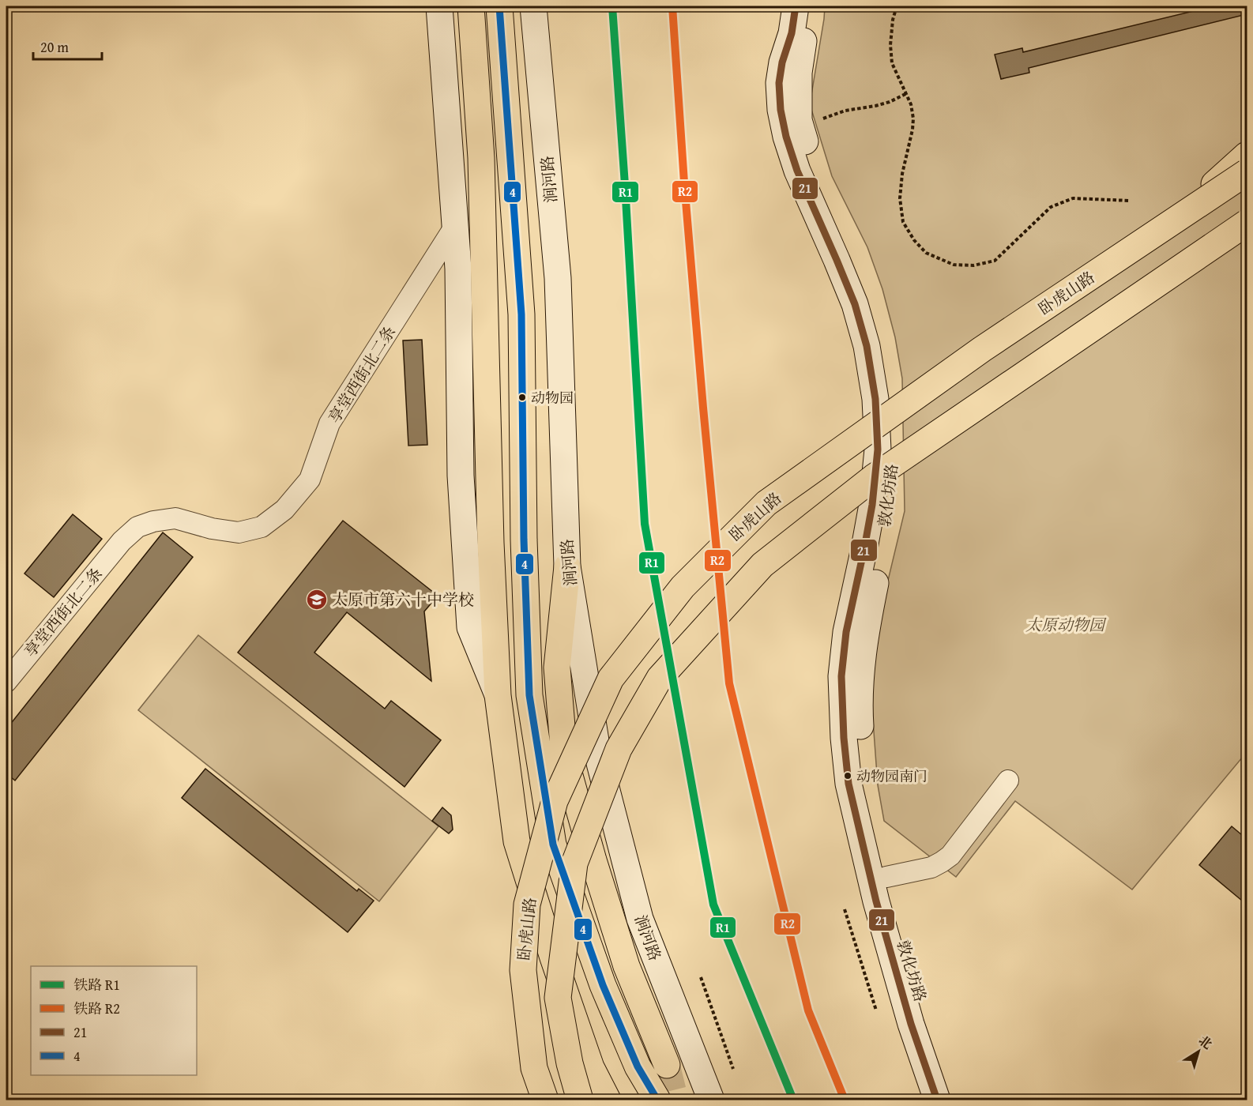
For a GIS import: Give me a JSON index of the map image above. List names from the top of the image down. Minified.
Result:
{"streets":{"main road":["卧虎山路"],"street":["涧河路","享堂西街北二条","敦化坊路"]},"parks":["太原动物园"],"places":{"other":["动物园","动物园南门"],"school or university":["太原市第六十中学校"]},"lines":["rail line R1","rail line R2","transit line 21","transit line 4"],"legend":["铁路 R1","铁路 R2","21","4"],"scale_bar":"20 m","north":"top right"}
